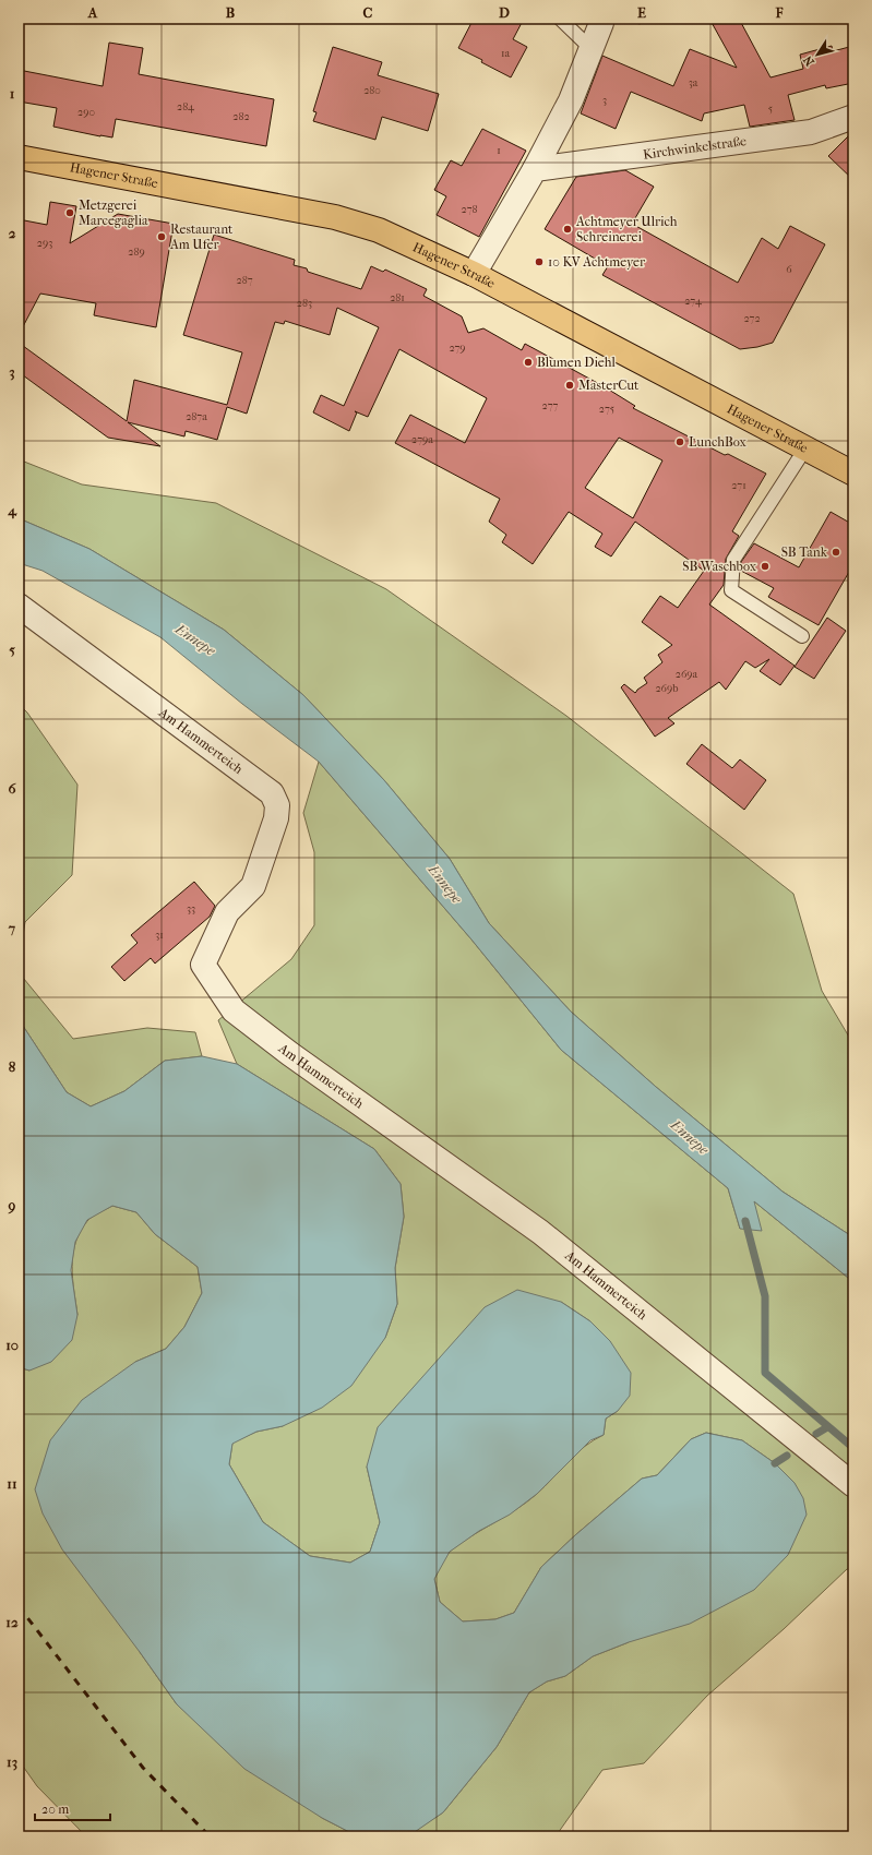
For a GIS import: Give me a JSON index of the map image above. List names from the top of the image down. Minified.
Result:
{"streets":{"main road":["Hagener Straße"],"street":["Kirchwinkelstraße","Am Hammerteich"]},"water":["Ennepe"],"places":["Metzgerei Marcegaglia","Achtmeyer Ulrich Schreinerei","Restaurant Am Ufer","10 KV Achtmeyer","Blumen Diehl","MasterCut","LunchBox","SB Tank","SB Waschbox"],"house_numbers":["1a","3a","280","3","284","5","290","282","1","278","293","289","6","287","281","274","283","272","279","277","275","287a","279a","271","269a","269b","33","31"],"scale_bar":"20 m","north":"bottom left","grid":{"columns":["A","B","C","D","E","F"],"rows":["1","2","3","4","5","6","7","8","9","10","11","12","13"]}}
